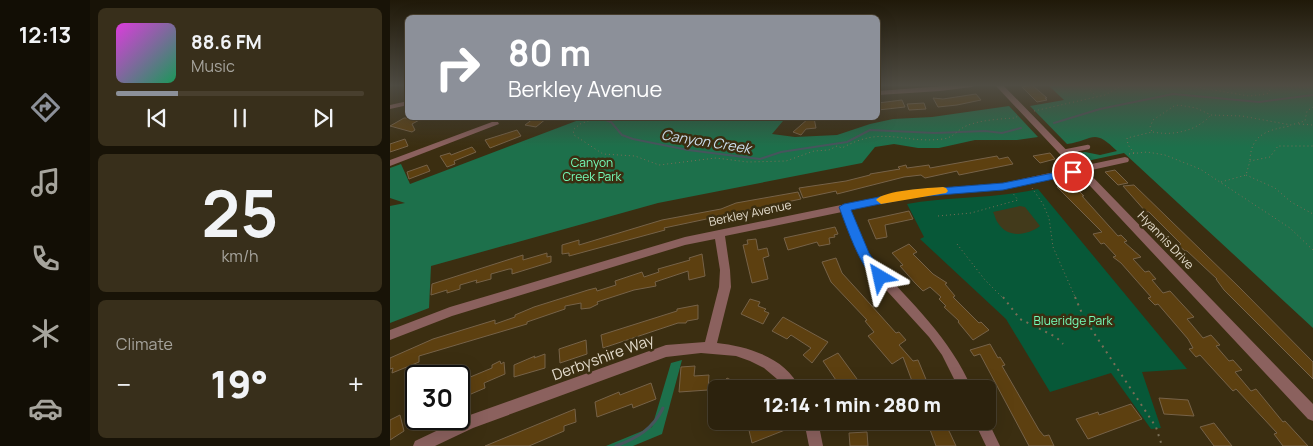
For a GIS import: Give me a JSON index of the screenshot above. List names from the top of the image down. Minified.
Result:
{"streets":{"street":["Berkley Avenue","Hyannis Drive","Derbyshire Way"]},"crossings":[["Berkley Avenue","Hyannis Drive"]],"water":["Canyon Creek"],"parks":["Canyon Creek Park","Blueridge Park"],"page":{"tabs":"12:13","turn":["80 m","Berkley Avenue"],"song":["88.6 FM","Music"],"tile":[["25","km/h"],"Climate"],"heat":["−","19°","+"],"limit":"30","trip":"12:14 · 1 min · 280 m"}}
